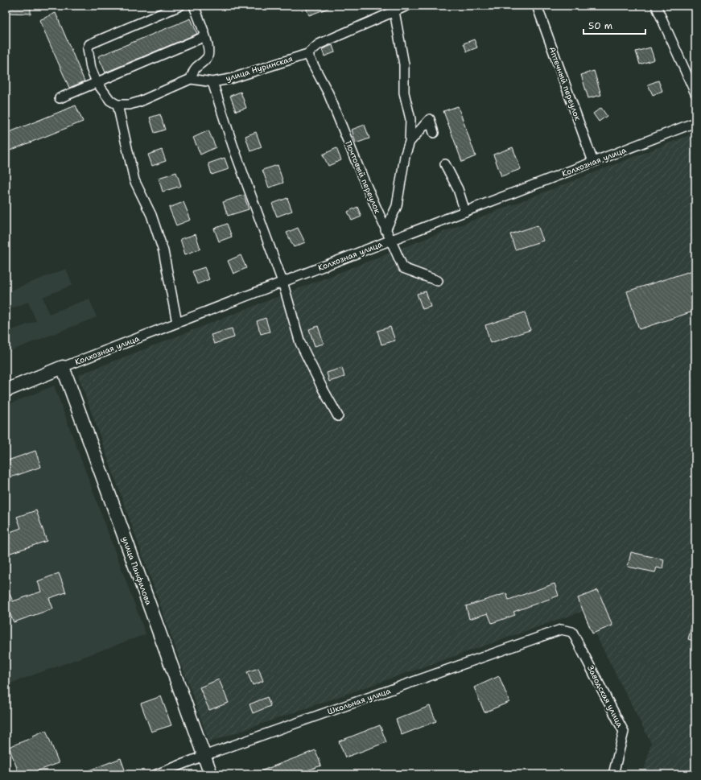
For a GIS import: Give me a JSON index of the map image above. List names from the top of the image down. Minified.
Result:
{"streets":{"street":["улица Нуринская","Аптечный переулок","Колхозная улица","Почтовый переулок","улица Панфилова","Заводская улица","Школьная улица"]},"crossings":[["улица Нуринская","Почтовый переулок"],["Аптечный переулок","Колхозная улица"],["Колхозная улица","Почтовый переулок"],["Колхозная улица","улица Панфилова"],["улица Панфилова","Школьная улица"],["Заводская улица","Школьная улица"]],"scale_bar":"50 m"}
